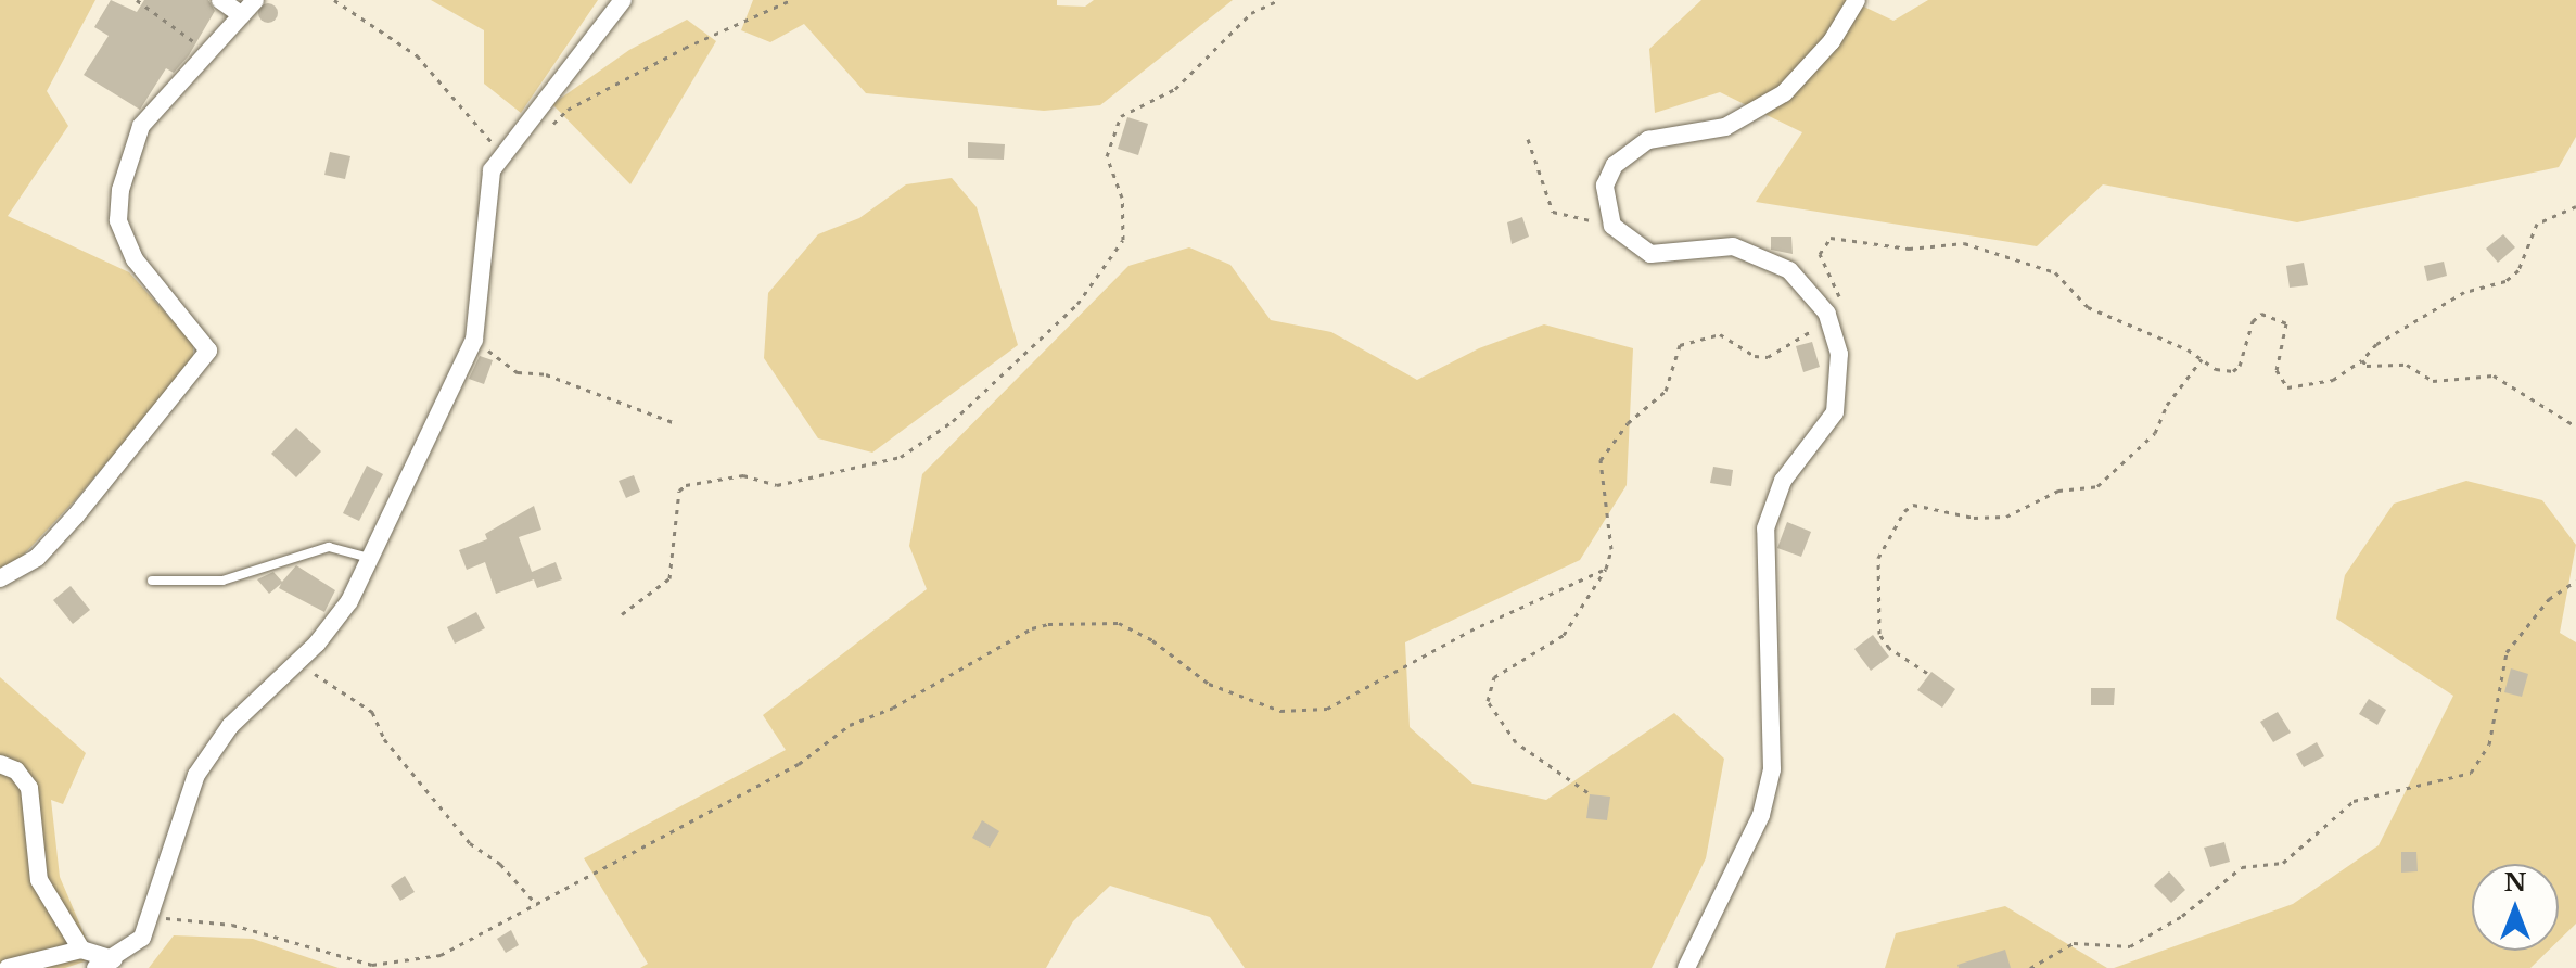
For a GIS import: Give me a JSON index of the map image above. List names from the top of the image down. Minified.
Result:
{"north":"top"}
